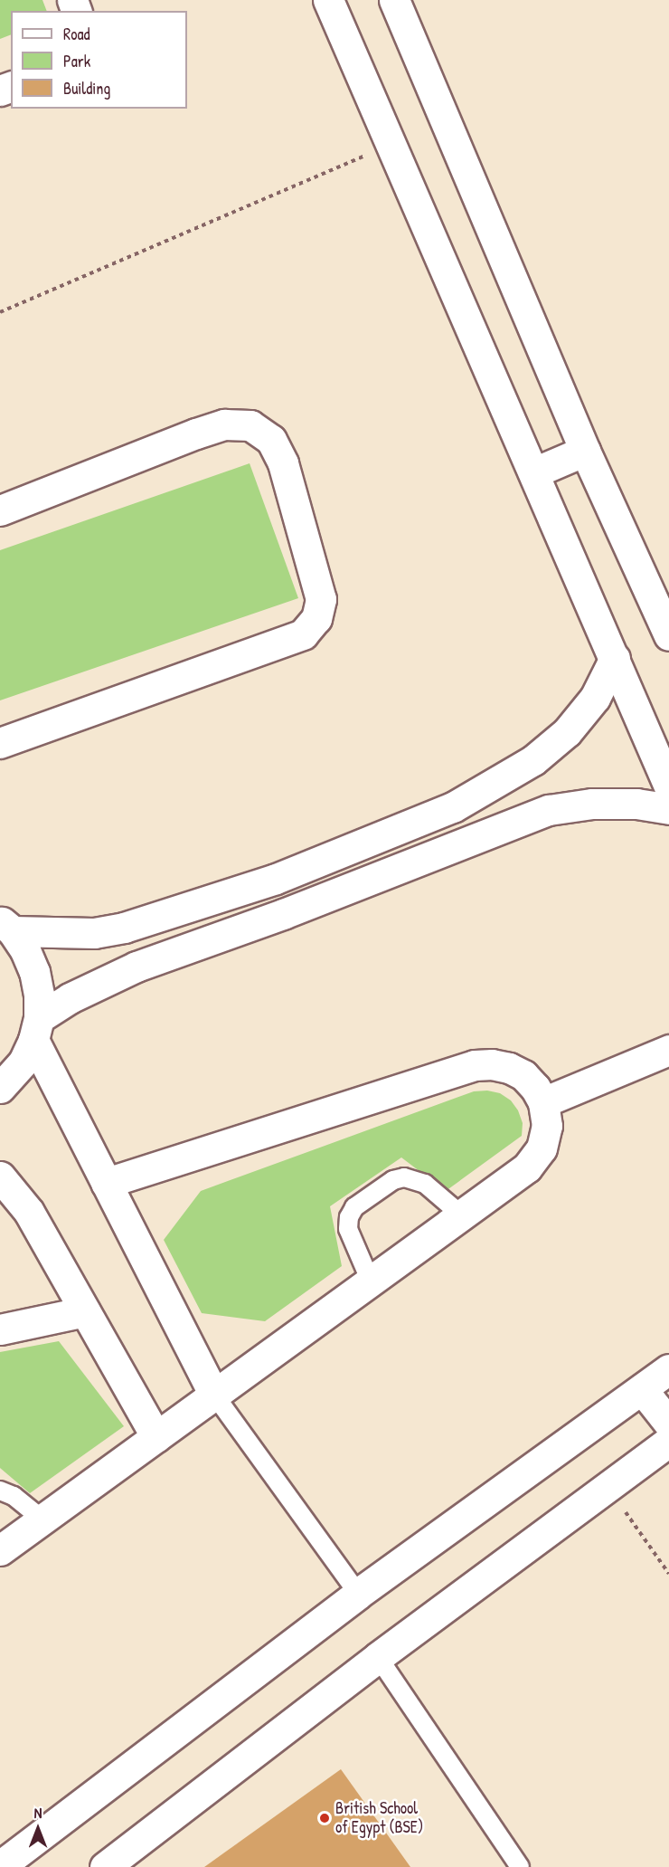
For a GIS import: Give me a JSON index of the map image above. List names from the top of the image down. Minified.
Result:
{"places":["British School of Egypt (BSE)"],"legend":["Road","Park","Building"],"north":"top"}
